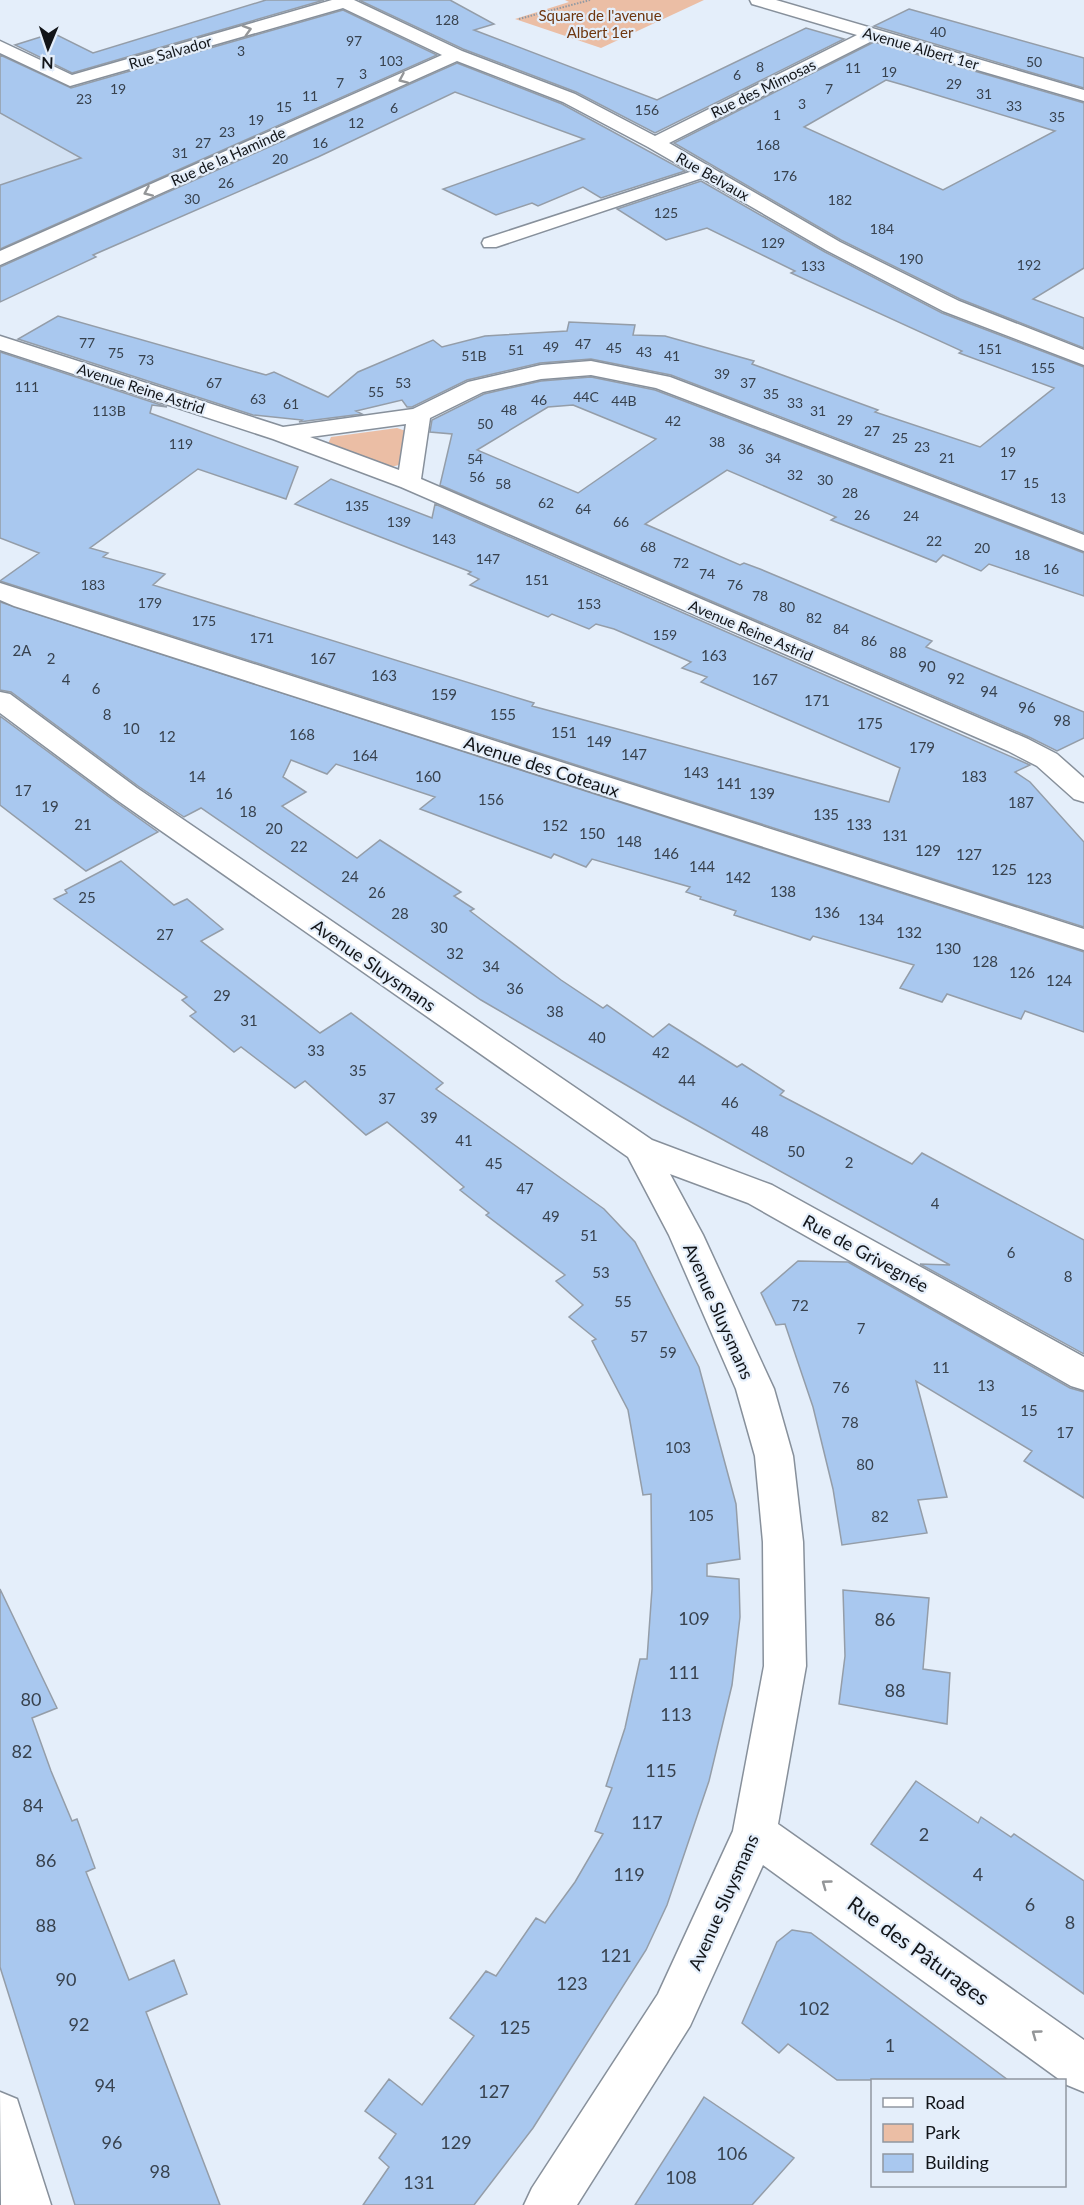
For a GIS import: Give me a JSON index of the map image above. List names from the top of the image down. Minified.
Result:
{"streets":{"street":["Avenue Albert 1er","Rue Salvador","Rue des Mimosas","Rue de la Haminde","Rue Belvaux","Avenue Reine Astrid","Avenue des Coteaux","Avenue Sluysmans","Rue de Grivegnée","Rue des Pâturages"]},"crossings":[["Avenue Albert 1er","Rue des Mimosas"],["Rue Salvador","Rue Belvaux"],["Rue des Mimosas","Rue Belvaux"],["Rue de la Haminde","Rue Belvaux"],["Avenue Sluysmans","Rue de Grivegnée"],["Avenue Sluysmans","Rue des Pâturages"]],"one_way":["Rue Salvador","Rue de la Haminde","Rue des Pâturages"],"parks":["Square de l'avenue Albert 1er"],"house_numbers":["128","40","97","3","103","50","8","11","19","3","6","7","29","19","7","31","11","23","3","33","15","6","156","1","35","19","12","23","27","16","168","31","20","176","26","30","182","125","184","129","190","192","133","77","47","49","45","151","51","43","75","51B","41","73","155","39","67","53","37","111","55","35","44C","63","46","44B","33","61","48","113B","31","29","42","50","27","25","38","119","23","36","19","34","21","54","32","17","56","30","15","58","28","13","62","135","64","26","24","139","66","143","22","68","20","18","147","72","16","74","151","183","76","78","179","153","80","82","175","84","159","171","86","2A","88","163","2","167","90","163","92","4","167","6","94","159","171","96","8","155","98","175","10","151","168","12","149","179","147","164","143","14","160","183","141","17","16","139","156","187","19","18","135","21","133","152","20","150","131","148","22","129","146","127","144","125","24","142","123","138","26","25","136","28","134","30","132","27","130","32","128","34","126","124","36","29","38","31","40","33","42","35","44","37","46","39","48","41","50","2","45","47","4","49","51","6","53","8","55","72","7","57","59","11","13","76","15","78","17","103","80","105","82","109","86","111","88","80","113","82","115","84","117","2","86","119","4","6","8","88","121","90","123","102","92","125","1","94","127","96","129","106","98","108","131"],"legend":["Road","Park","Building"],"north":"bottom"}
